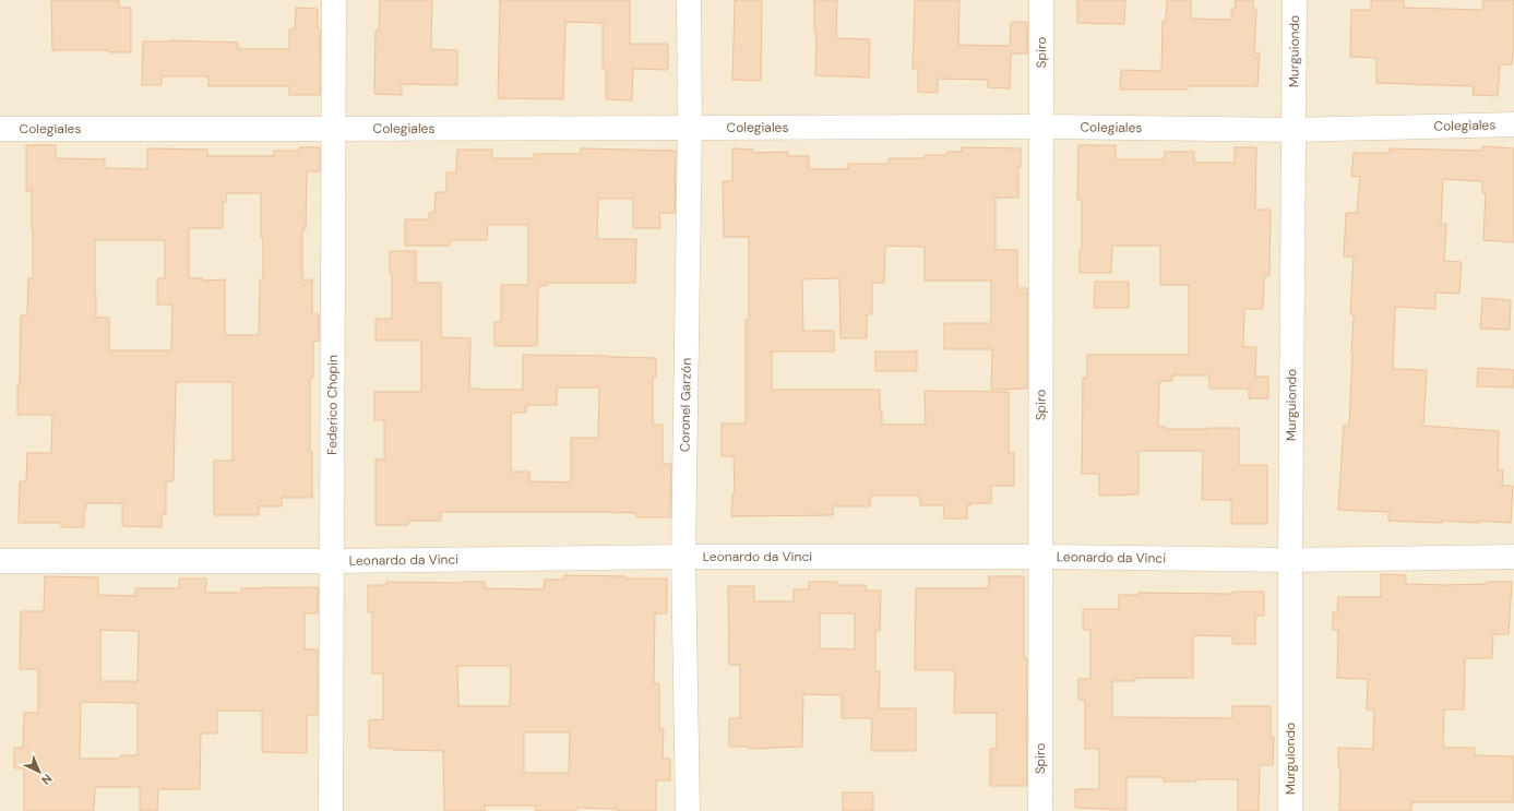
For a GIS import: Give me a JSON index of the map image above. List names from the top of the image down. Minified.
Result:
{"streets":{"street":["Spiro","Murguiondo","Colegiales","Federico Chopin","Coronel Garzón","Leonardo da Vinci"]},"crossings":[["Spiro","Colegiales"],["Spiro","Leonardo da Vinci"],["Murguiondo","Colegiales"],["Murguiondo","Leonardo da Vinci"],["Colegiales","Federico Chopin"],["Colegiales","Coronel Garzón"],["Federico Chopin","Leonardo da Vinci"],["Coronel Garzón","Leonardo da Vinci"]],"north":"bottom right"}
